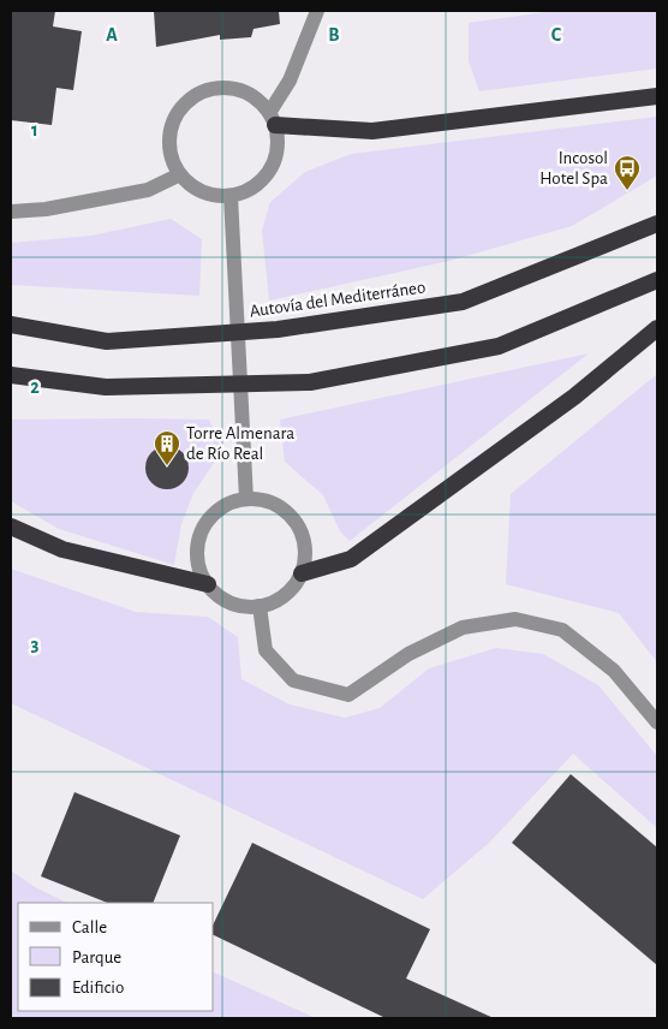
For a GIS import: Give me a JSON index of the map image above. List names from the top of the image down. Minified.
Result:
{"streets":{"highway":["Autovía del Mediterráneo"]},"places":{"bus stop":["Incosol Hotel Spa"],"building":["Torre Almenara de Río Real"]},"legend":["Calle","Parque","Edificio"],"grid":{"columns":["A","B","C"],"rows":["1","2","3"]}}
